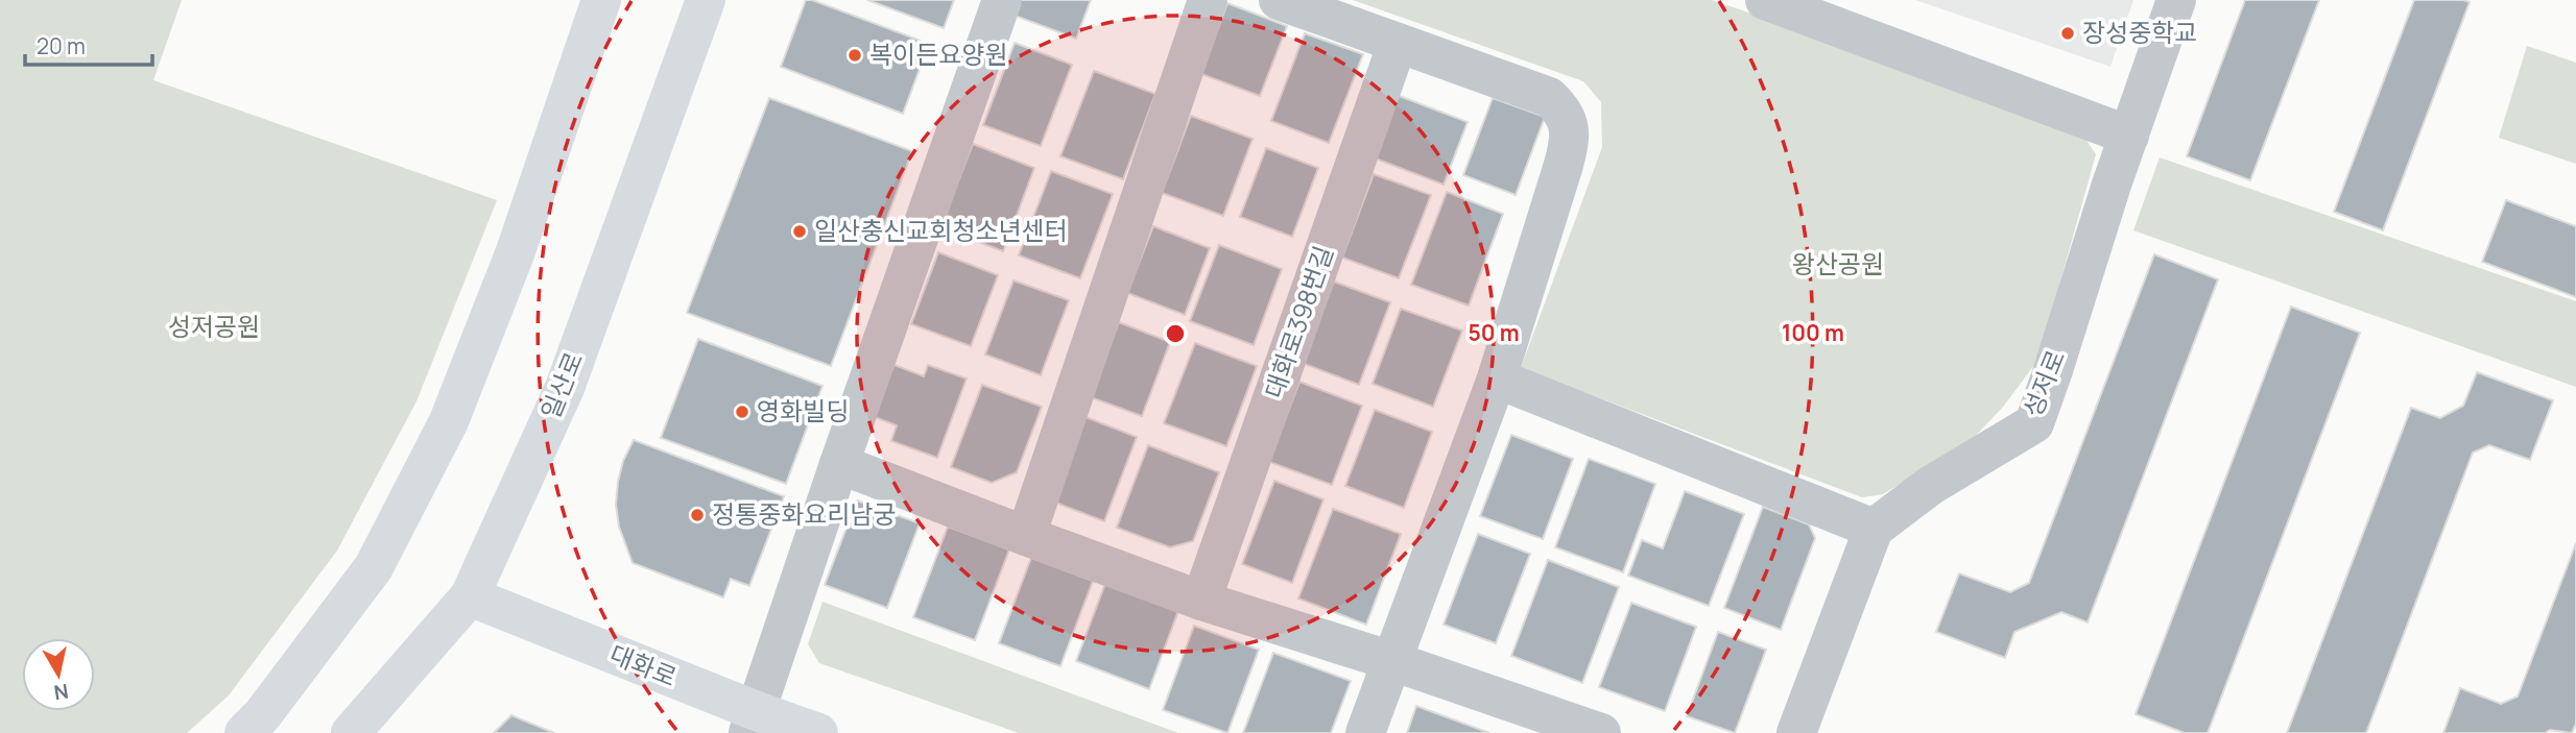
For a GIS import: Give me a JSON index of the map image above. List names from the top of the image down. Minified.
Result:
{"streets":{"main road":["일산로","대화로"],"street":["대화로398번길","성저로"]},"crossings":[["일산로","대화로"]],"parks":["왕산공원","성저공원"],"places":["장성중학교","복이든요양원","일산충신교회청소년센터","영화빌딩","정통중화요리남궁"],"scale_bar":"20 m","north":"bottom","rings":["50 m","100 m"]}
